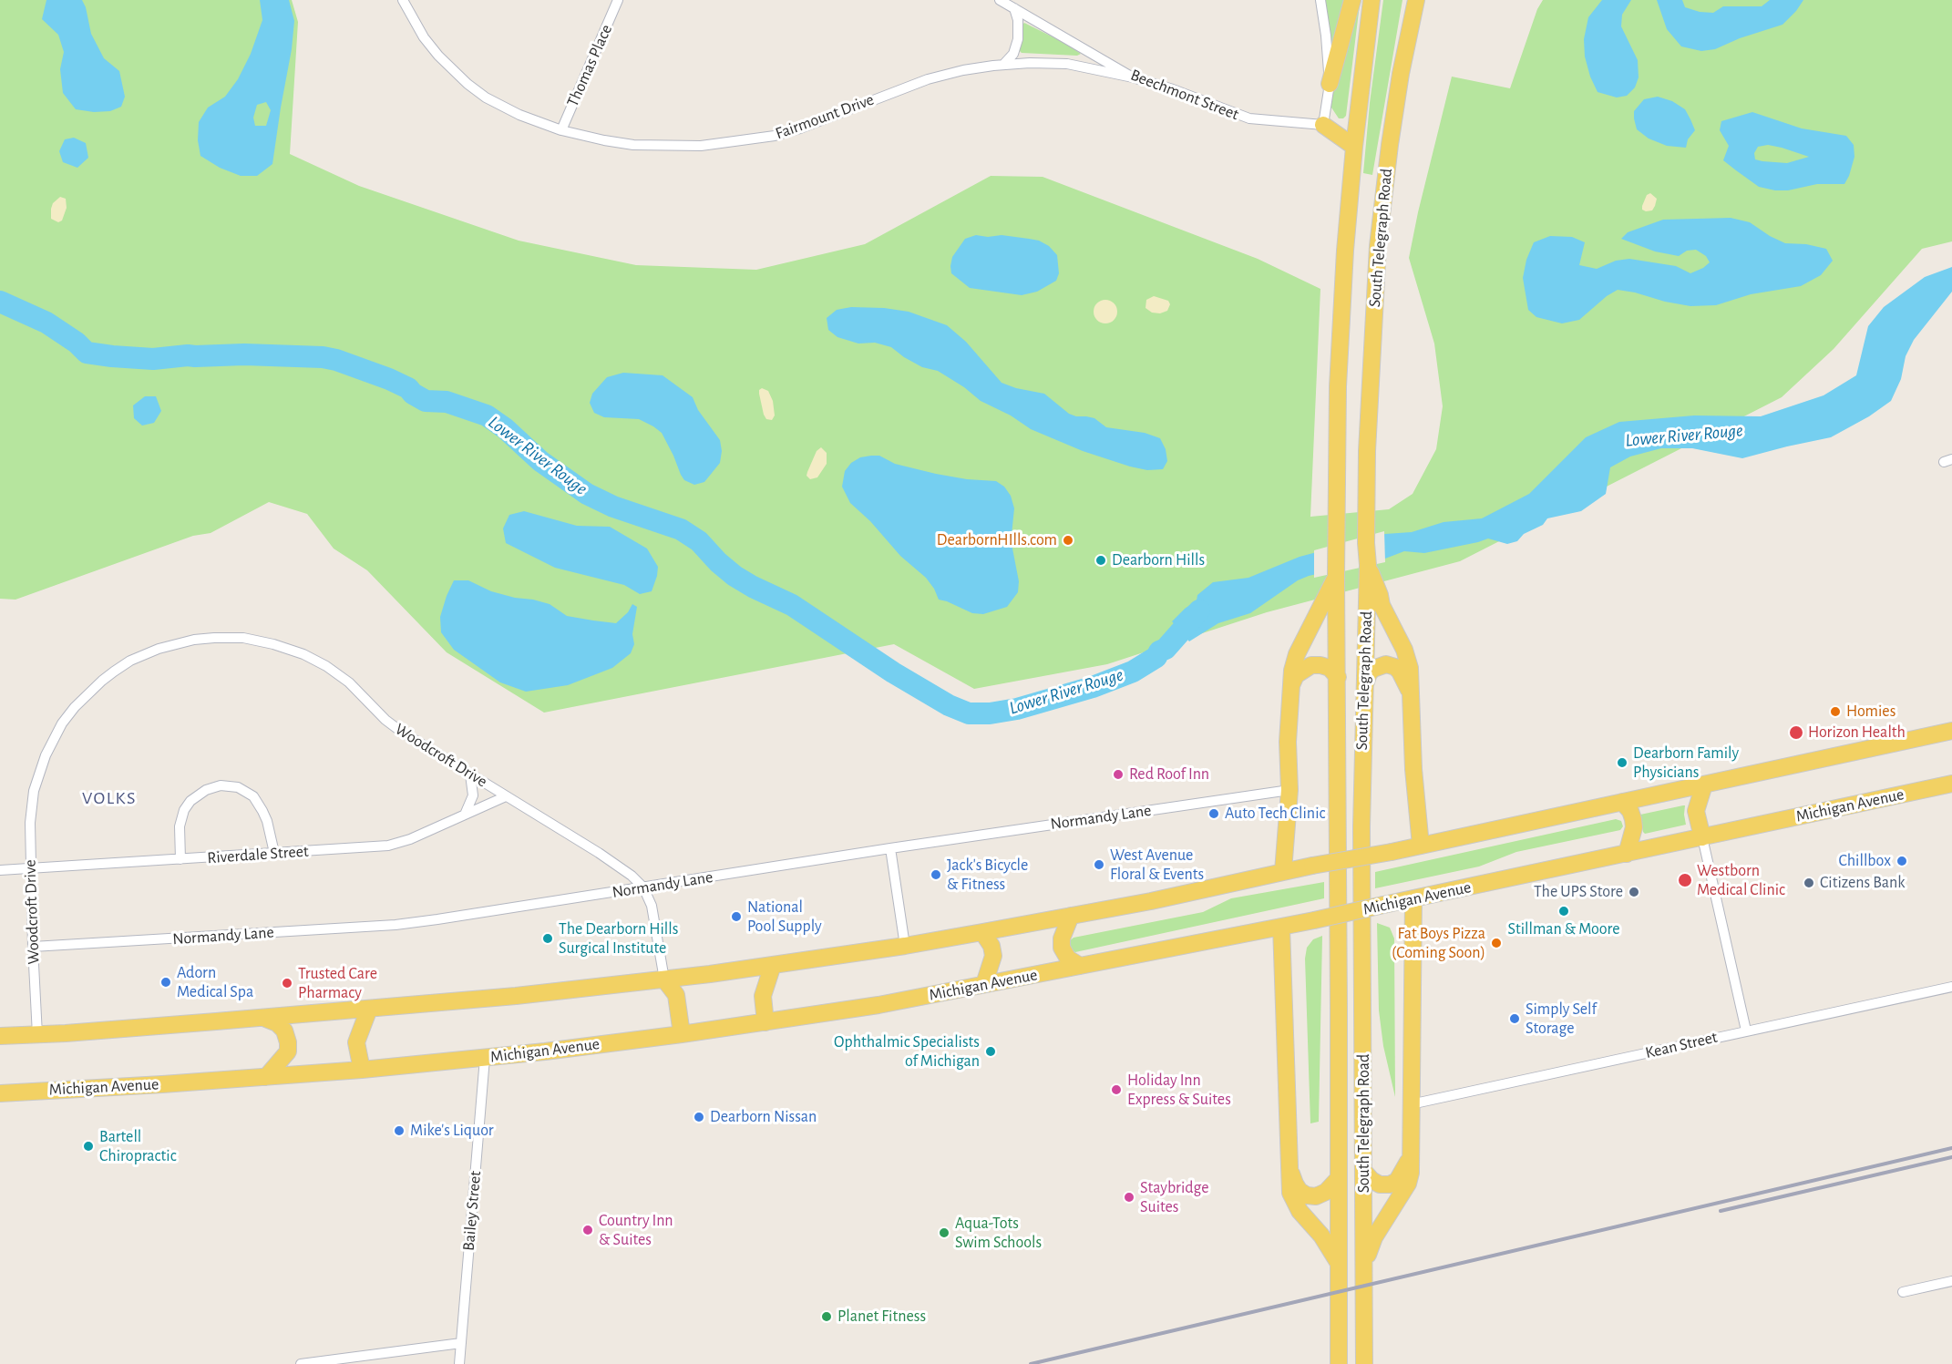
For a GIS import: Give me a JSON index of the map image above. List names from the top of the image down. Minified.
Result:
{"streets":{"main road":["South Telegraph Road","Michigan Avenue"],"street":["Thomas Place","Beechmont Street","Fairmount Drive","Woodcroft Drive","Normandy Lane","Riverdale Street","Kean Street","Bailey Street"]},"crossings":[["Thomas Place","Fairmount Drive"],["Beechmont Street","Fairmount Drive"],["Woodcroft Drive","Normandy Lane"],["Woodcroft Drive","Riverdale Street"],["Michigan Avenue","Bailey Street"]],"districts":["VOLKS"],"water":["Lower River Rouge"],"places":["DearbornHIlls.com","Dearborn Hills","Homies","Horizon Health","Dearborn Family Physicians","Red Roof Inn","Auto Tech Clinic","Chillbox","West Avenue Floral & Events","Jack's Bicycle & Fitness","Westborn Medical Clinic","Citizens Bank","The UPS Store","Stillman & Moore","National Pool Supply","The Dearborn Hills Surgical Institute","Fat Boys Pizza (Coming Soon)","Adorn Medical Spa","Trusted Care Pharmacy","Simply Self Storage","Ophthalmic Specialists of Michigan","Holiday Inn Express & Suites","Dearborn Nissan","Mike's Liquor","Bartell Chiropractic","Staybridge Suites","Country Inn & Suites","Aqua-Tots Swim Schools","Planet Fitness"]}
